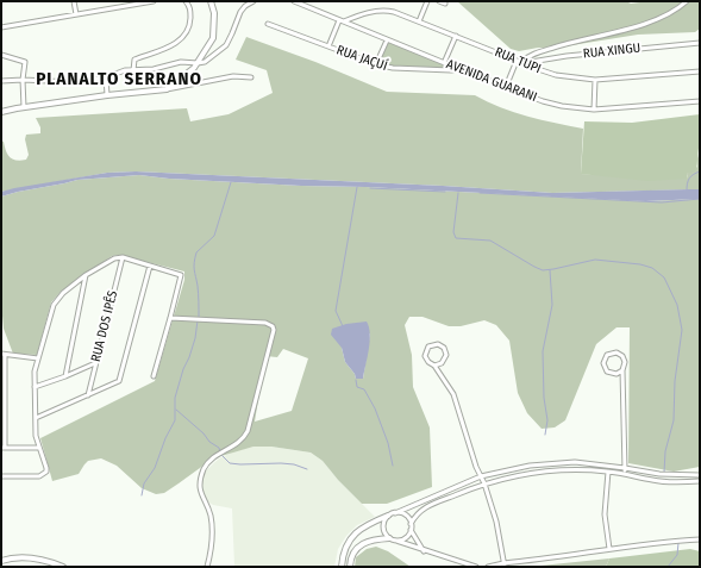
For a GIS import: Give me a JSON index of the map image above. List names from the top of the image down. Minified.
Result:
{"streets":{"street":["RUA XINGU","RUA JAÇUÍ","RUA TUPI","AVENIDA GUARANI","RUA DOS IPÊS"]},"crossings":[["RUA XINGU","RUA TUPI"],["RUA JAÇUÍ","AVENIDA GUARANI"],["RUA TUPI","AVENIDA GUARANI"]],"districts":["PLANALTO SERRANO"]}
